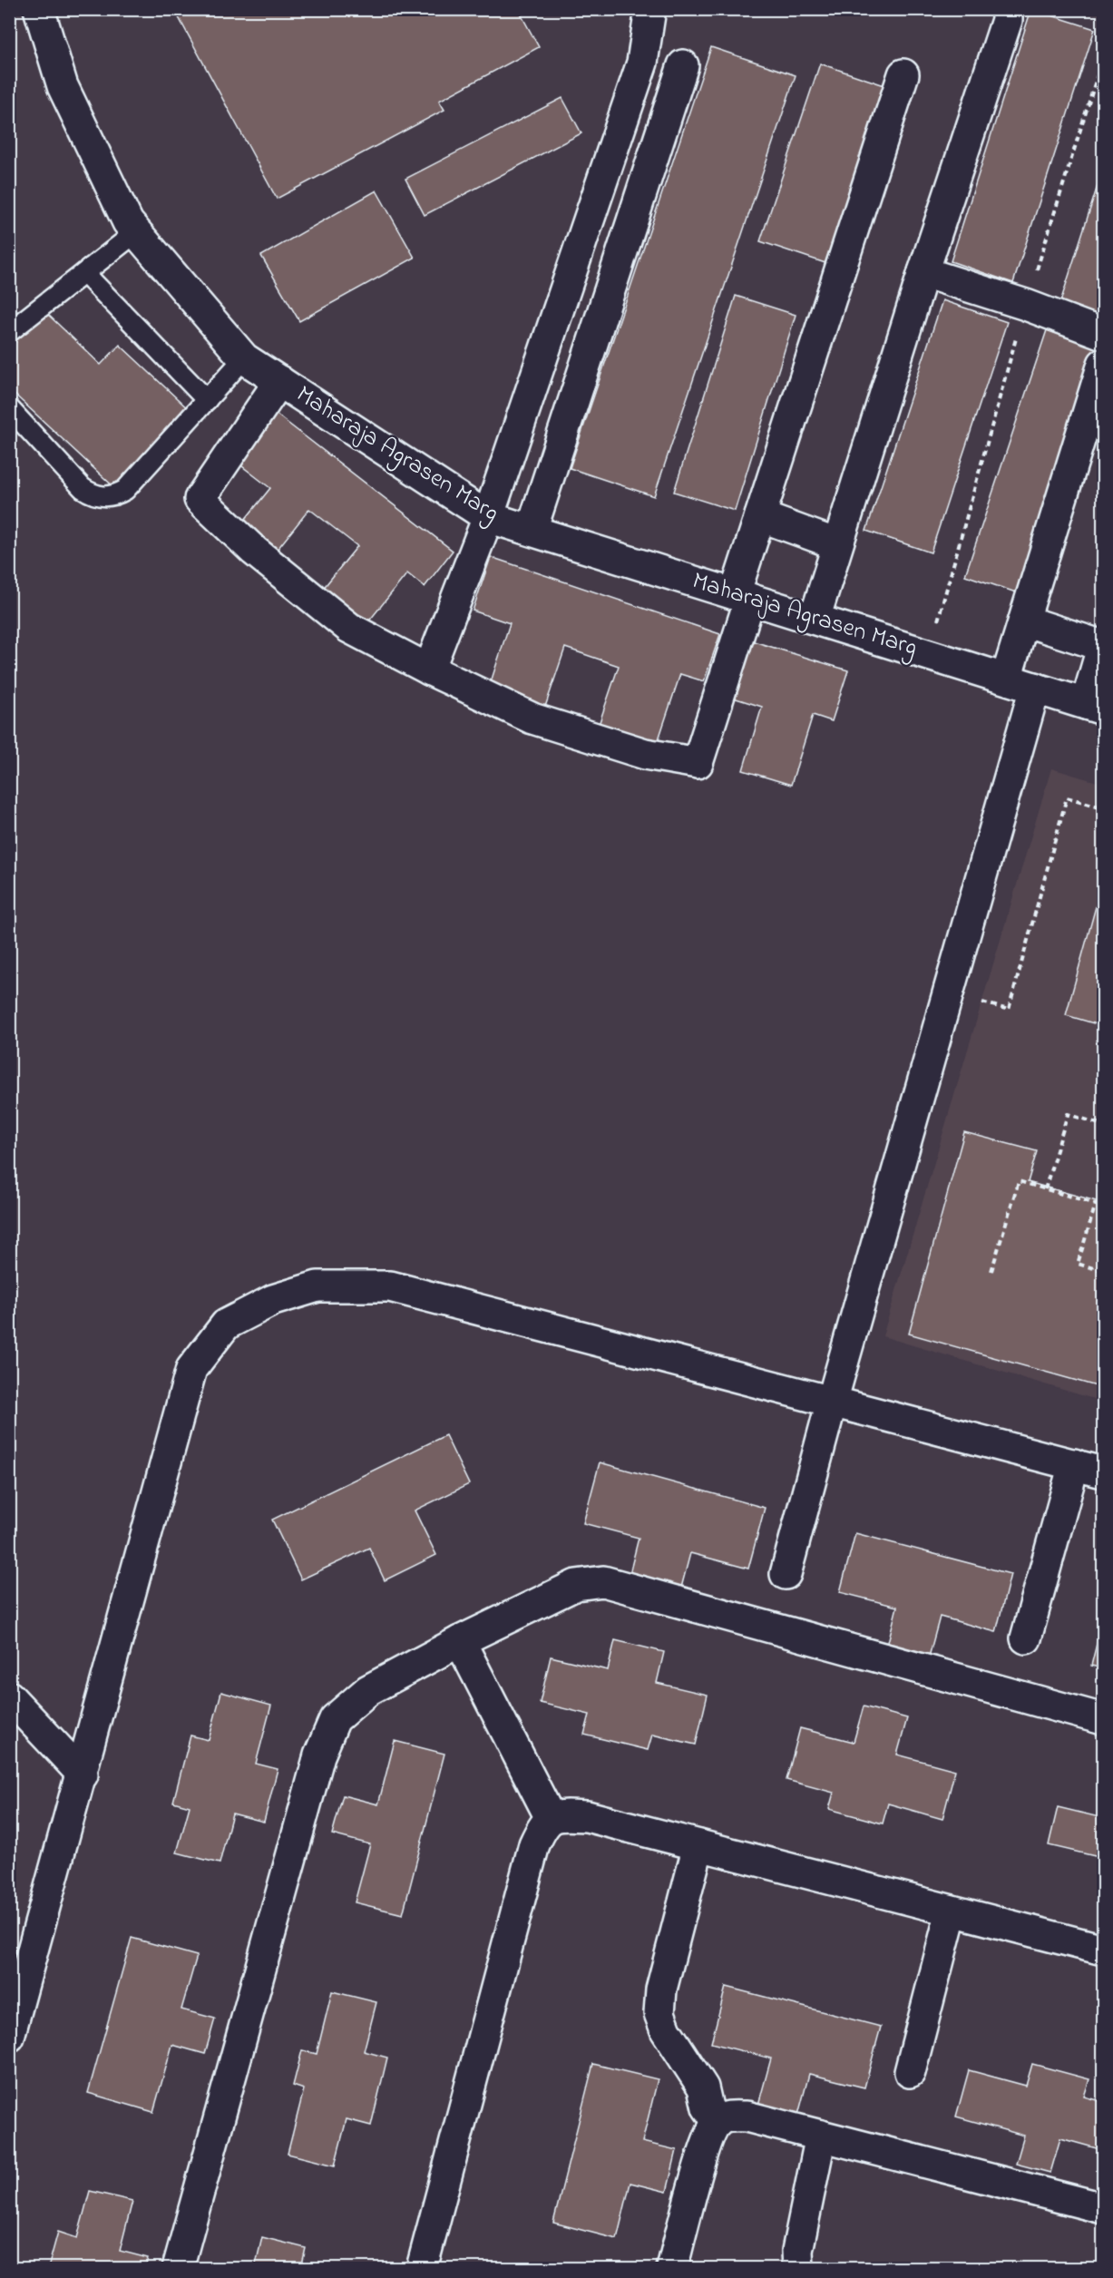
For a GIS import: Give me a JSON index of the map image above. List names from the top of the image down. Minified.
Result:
{"streets":{"street":["Maharaja Agrasen Marg"]}}
